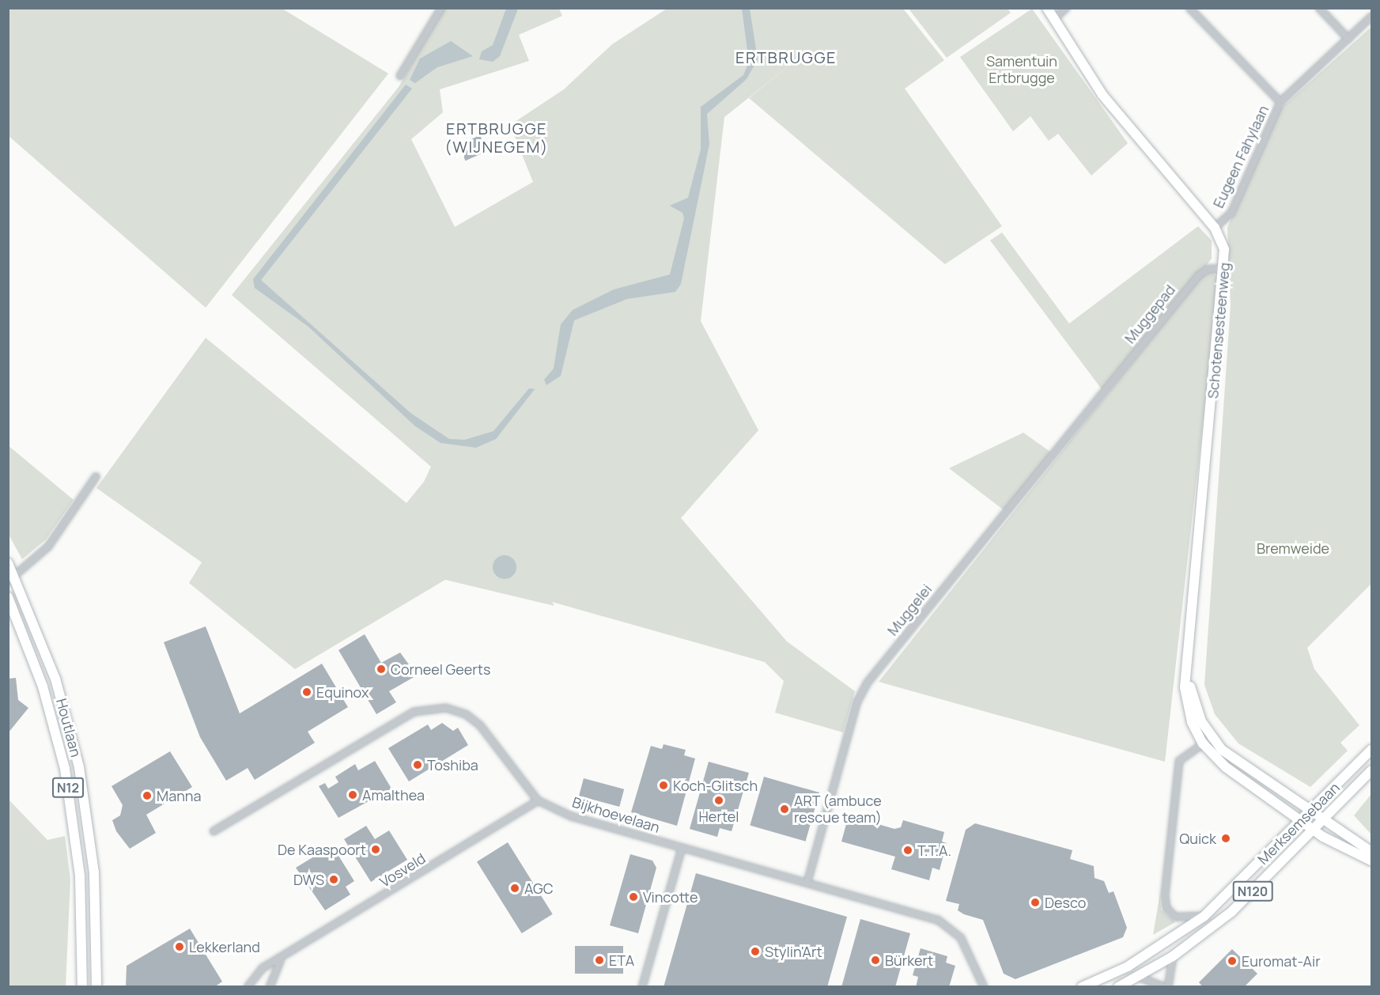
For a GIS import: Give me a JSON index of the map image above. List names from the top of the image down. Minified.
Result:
{"streets":{"main road":["Schotensesteenweg","Houtlaan","N12","Merksemsebaan","N120"],"street":["Eugeen Fahylaan","Muggepad","Muggelei","Bijkhoevelaan","Vosveld"]},"crossings":[["Eugeen Fahylaan","Schotensesteenweg"],["Muggepad","Schotensesteenweg"],["Muggepad","Muggelei"],["Muggelei","Bijkhoevelaan"],["Bijkhoevelaan","Vosveld"]],"districts":["ERTBRUGGE","ERTBRUGGE (WIJNEGEM)"],"parks":["Samentuin Ertbrugge","Bremweide"],"places":["Corneel Geerts","Equinox","Toshiba","Koch-Glitsch","Amalthea","Manna","Hertel","ART (ambuce rescue team)","Quick","De Kaaspoort","T.T.A.","DWS","AGC","Vincotte","Desco","Lekkerland","Stylin'Art","ETA","Bürkert","Euromat-Air"]}
